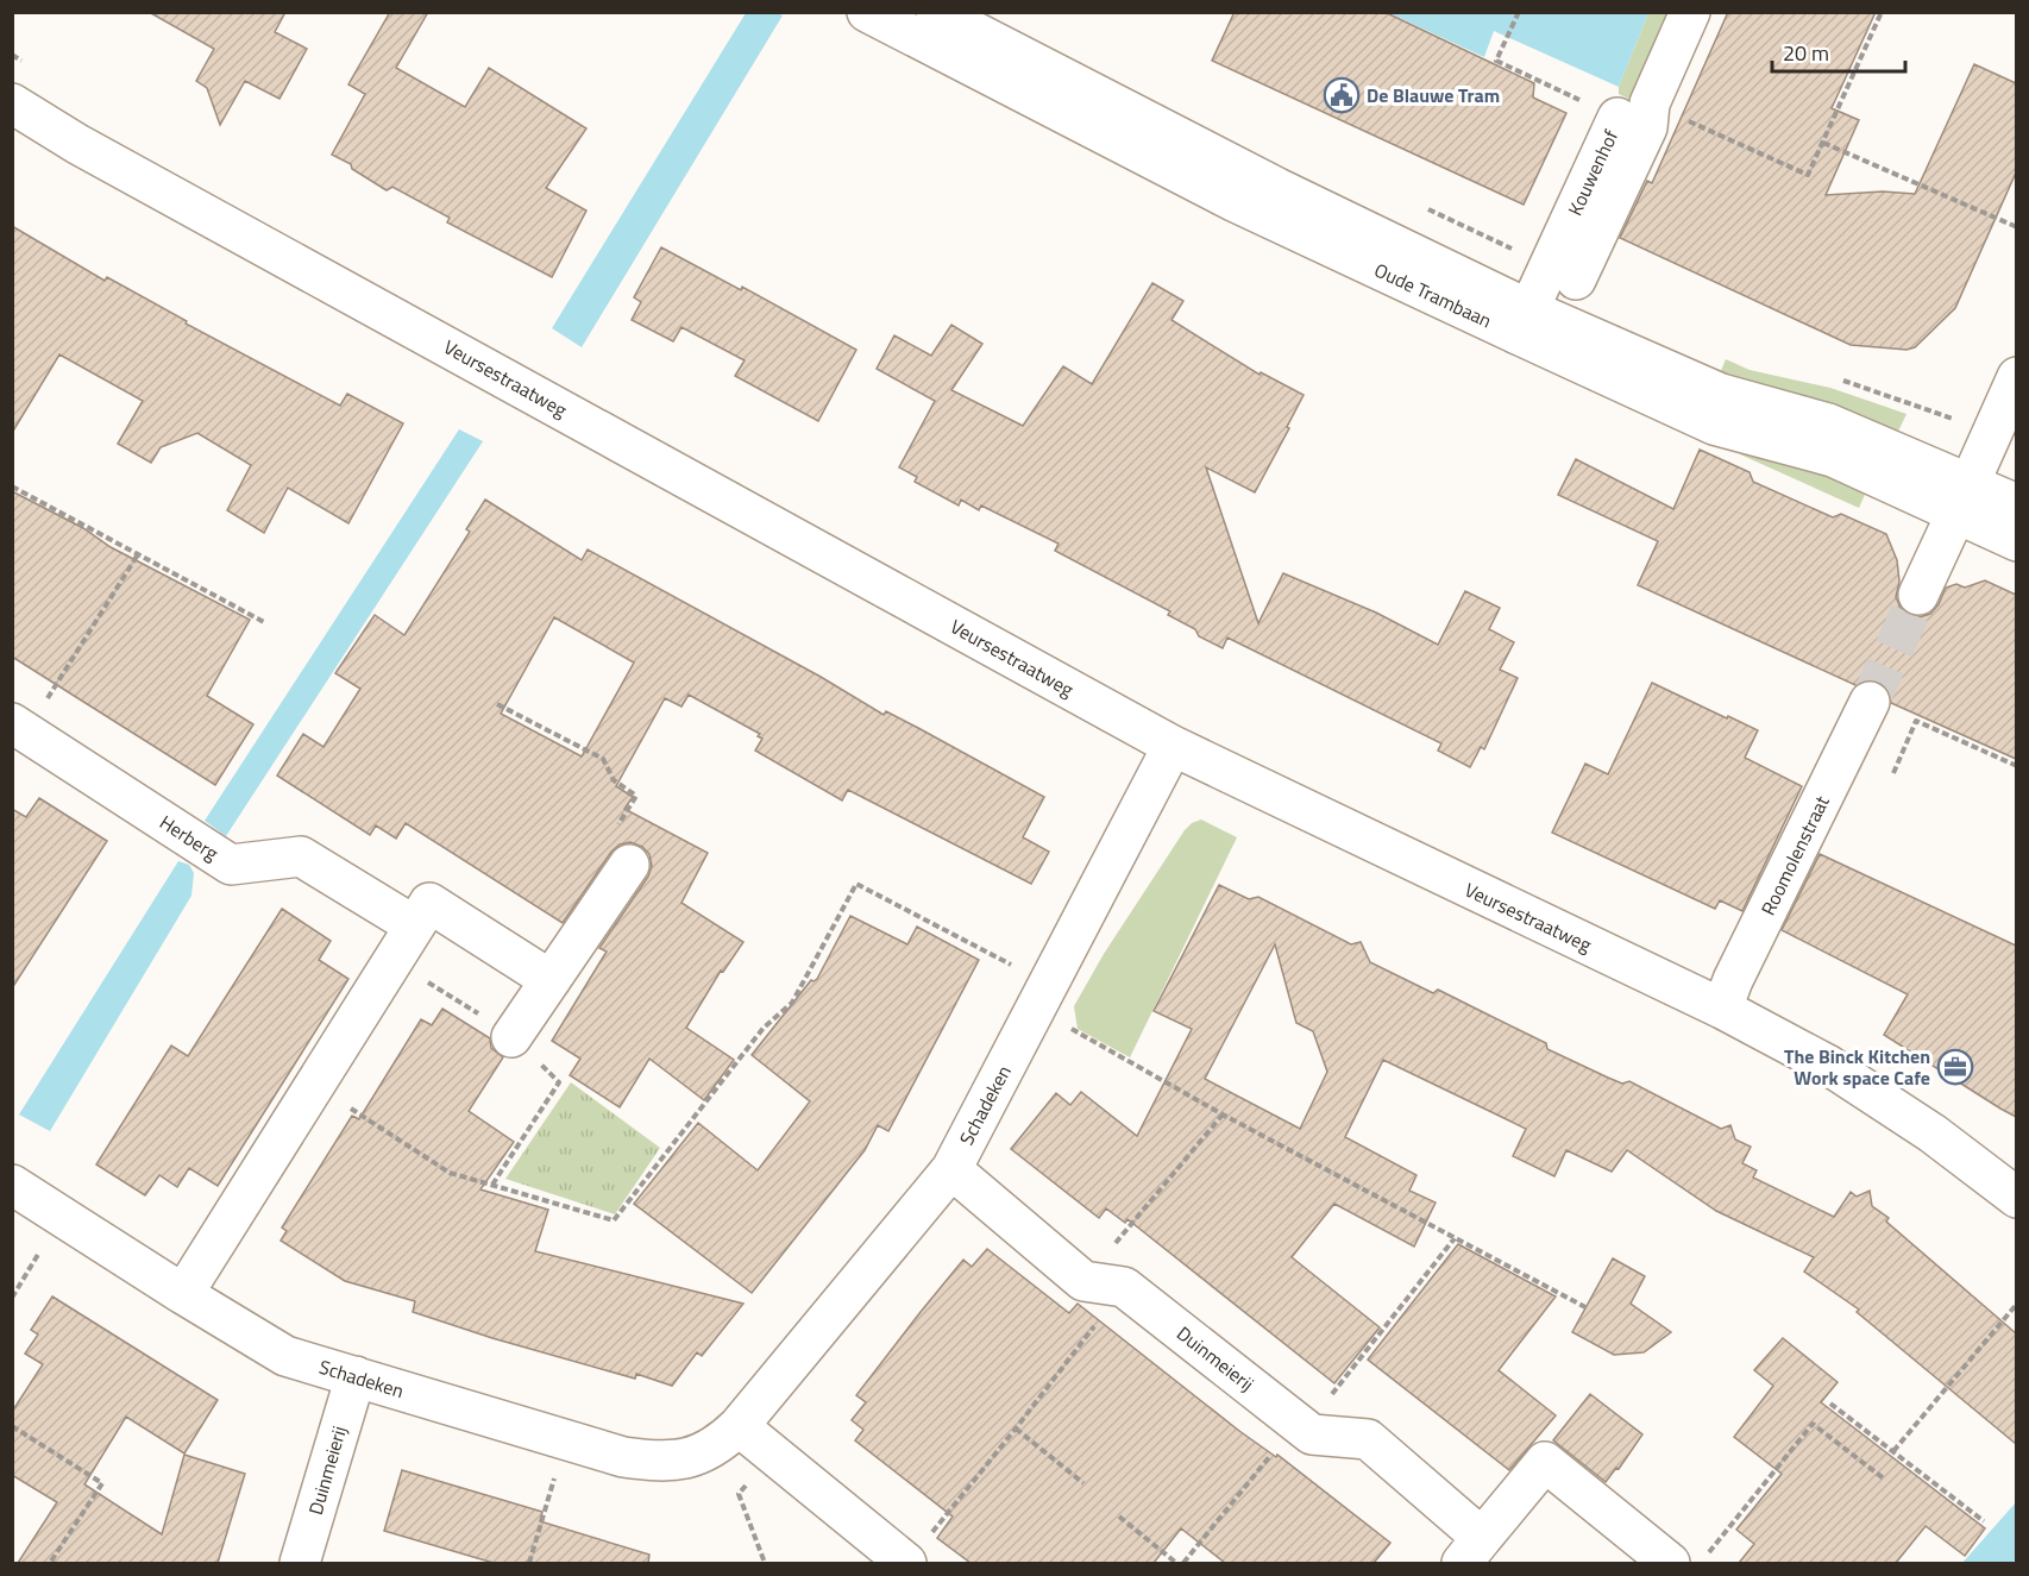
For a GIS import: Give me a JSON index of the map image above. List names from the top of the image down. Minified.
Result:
{"streets":{"street":["Kouwenhof","Oude Trambaan","Veursestraatweg","Herberg","Roomolenstraat","Schadeken","Duinmeierij"]},"crossings":[["Kouwenhof","Oude Trambaan"],["Veursestraatweg","Roomolenstraat"],["Veursestraatweg","Schadeken"],["Schadeken","Duinmeierij"]],"places":{"public building":["De Blauwe Tram"],"office":["The Binck Kitchen Work space Cafe"]},"scale_bar":"20 m"}
